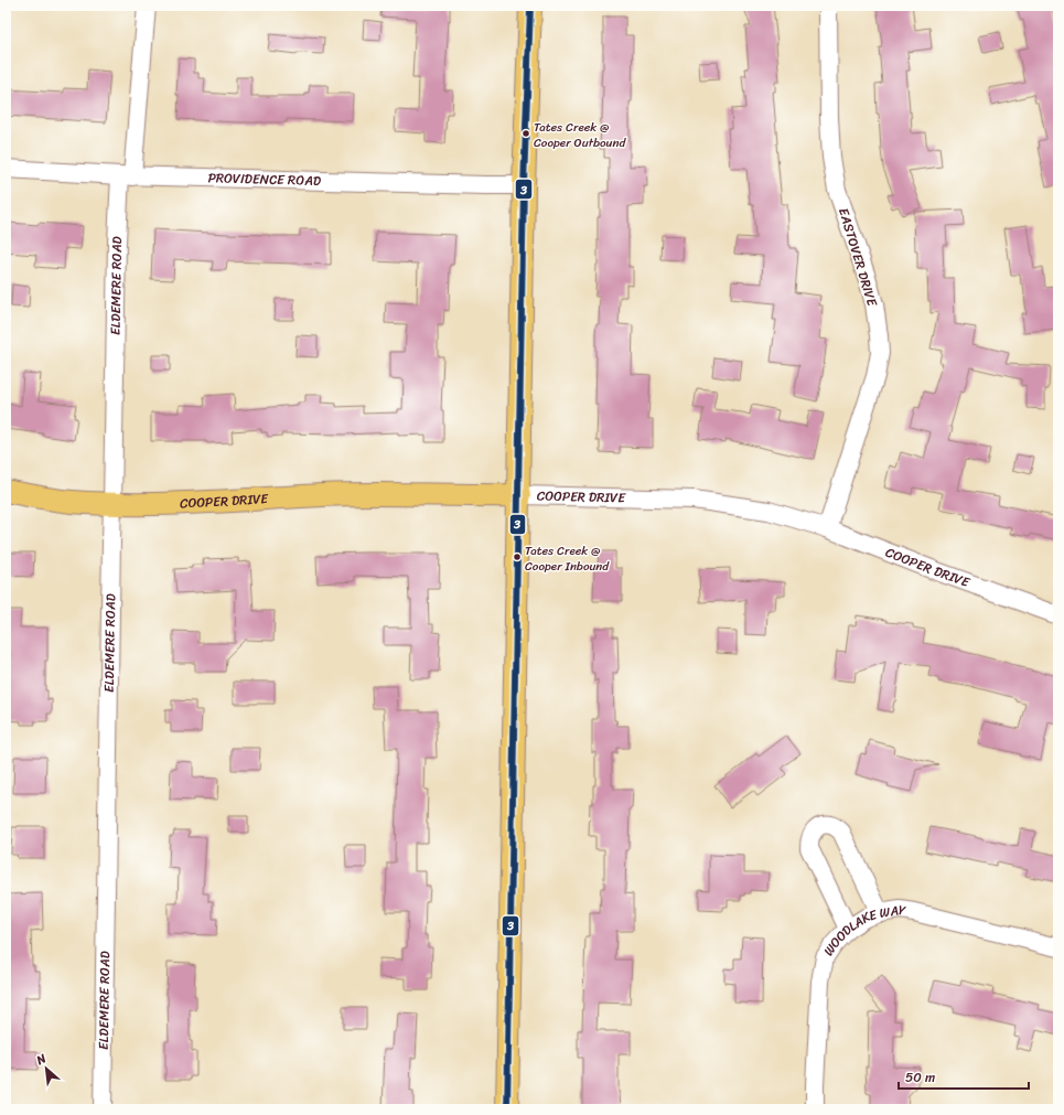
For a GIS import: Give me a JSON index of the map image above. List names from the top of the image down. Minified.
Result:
{"streets":{"main road":["COOPER DRIVE"],"street":["PROVIDENCE ROAD","EASTOVER DRIVE","ELDEMERE ROAD","WOODLAKE WAY"]},"crossings":[["PROVIDENCE ROAD","ELDEMERE ROAD"],["EASTOVER DRIVE","COOPER DRIVE"],["ELDEMERE ROAD","COOPER DRIVE"]],"places":["Tates Creek @ Cooper Outbound","Tates Creek @ Cooper Inbound"],"lines":["transit line 3"],"scale_bar":"50 m","north":"top left"}
